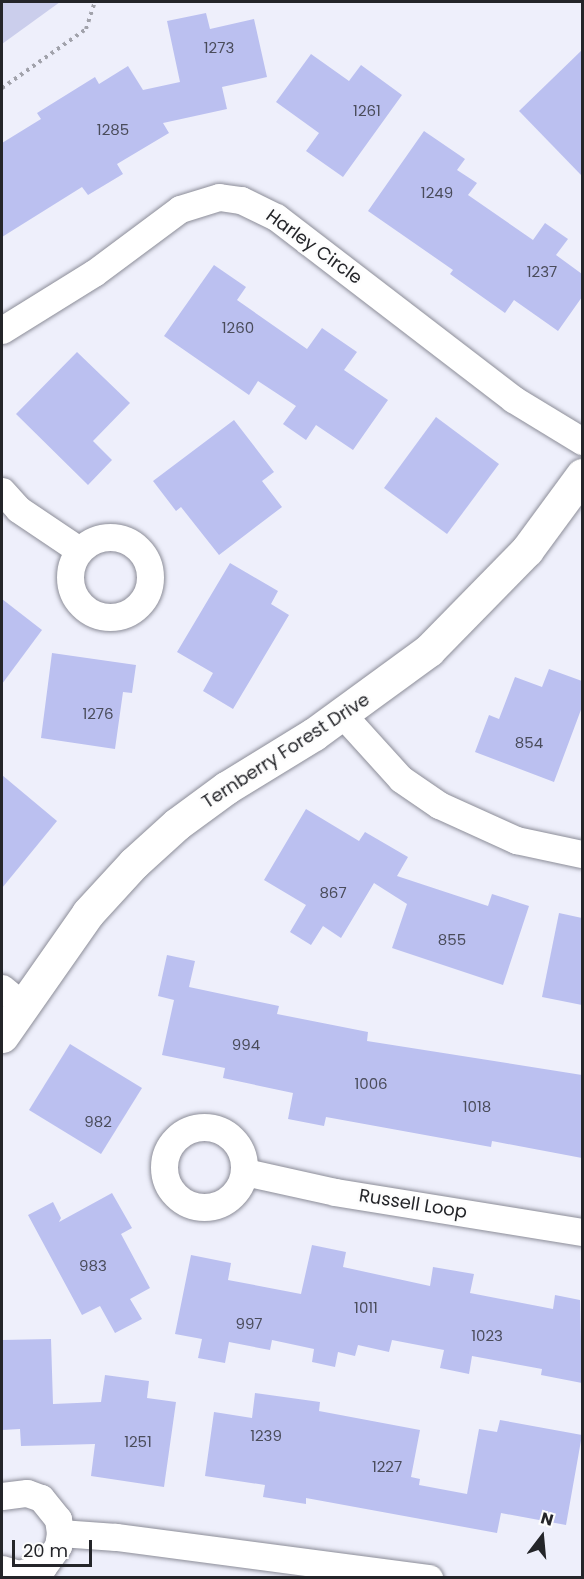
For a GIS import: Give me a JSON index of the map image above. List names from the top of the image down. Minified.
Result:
{"streets":{"street":["Harley Circle","Ternberry Forest Drive","Russell Loop"]},"house_numbers":["1273","1261","1285","1249","1237","1260","1276","854","867","855","994","1006","1018","982","983","1011","997","1023","1239","1251","1227"],"scale_bar":"20 m","north":"top"}
